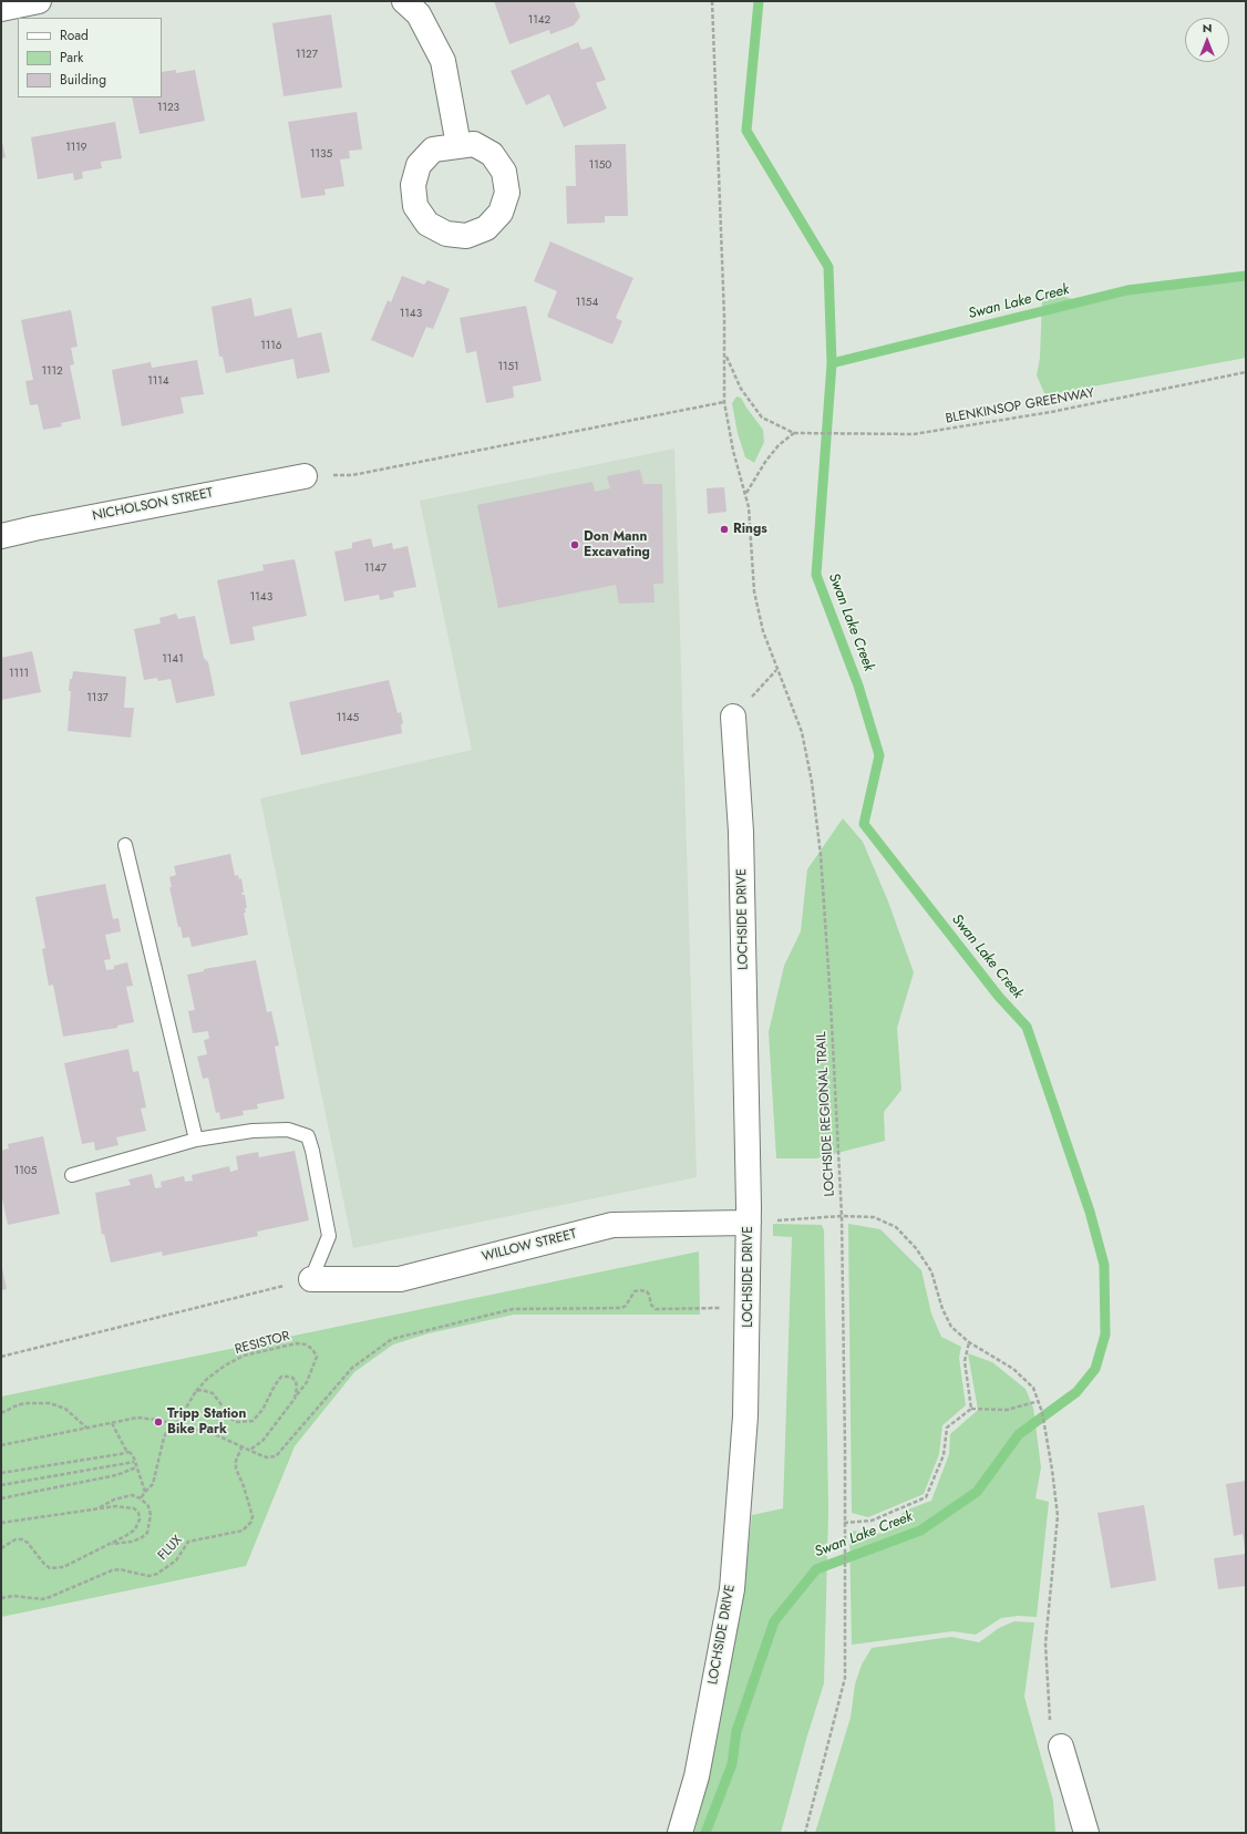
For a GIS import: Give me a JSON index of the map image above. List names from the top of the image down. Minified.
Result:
{"streets":{"street":["NICHOLSON STREET","LOCHSIDE DRIVE","WILLOW STREET"],"path":["BLENKINSOP GREENWAY","LOCHSIDE REGIONAL TRAIL","RESISTOR","FLUX"]},"crossings":[["BLENKINSOP GREENWAY","LOCHSIDE REGIONAL TRAIL"],["LOCHSIDE DRIVE","WILLOW STREET"]],"water":["Swan Lake Creek"],"places":["Rings","Don Mann Excavating","Tripp Station Bike Park"],"house_numbers":["1142","1127","1123","1119","1135","1150","1154","1143","1116","1151","1112","1114","1147","1143","1141","1111","1137","1145","1105"],"legend":["Road","Park","Building"],"north":"top"}
